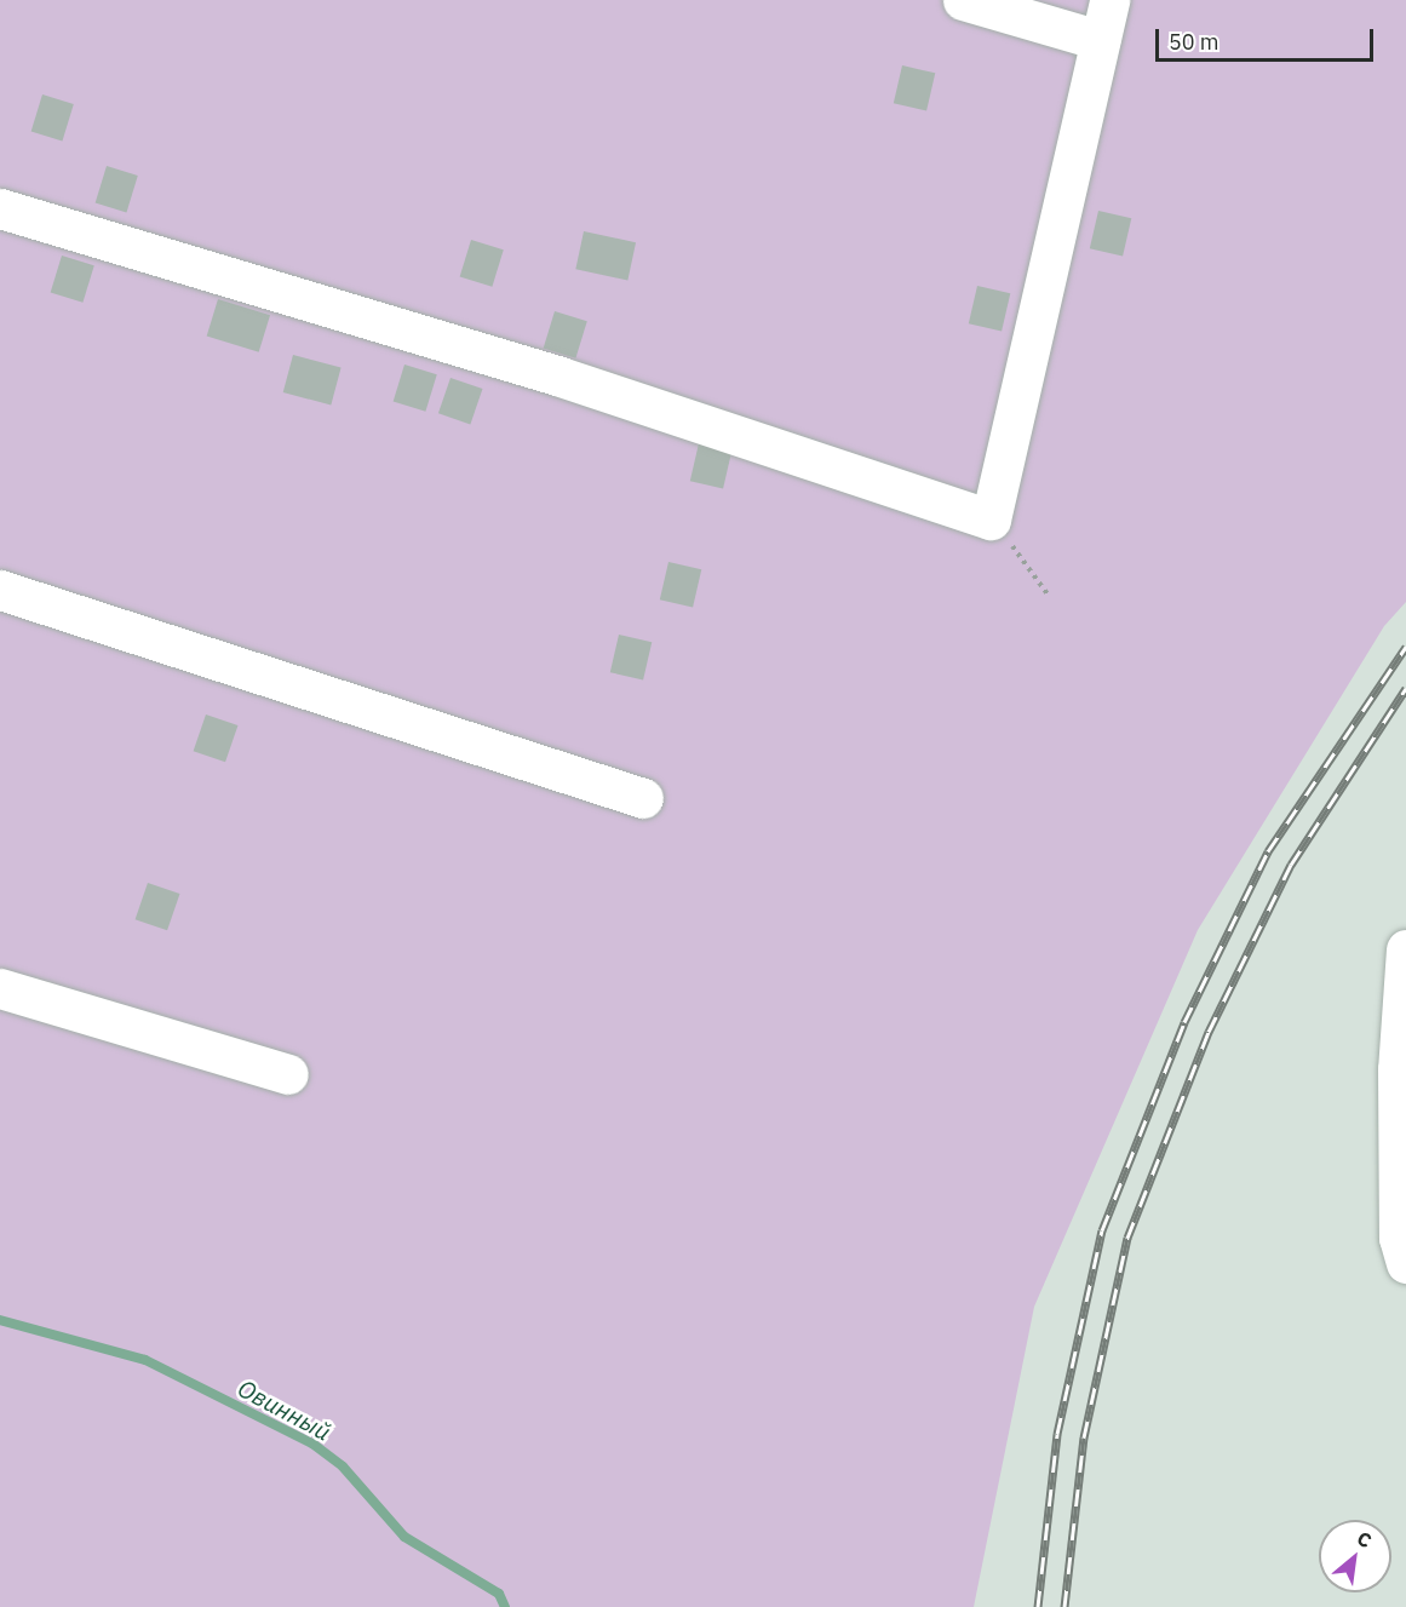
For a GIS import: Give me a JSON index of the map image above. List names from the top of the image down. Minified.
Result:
{"water":["Овинный"],"scale_bar":"50 m","north":"top right"}
